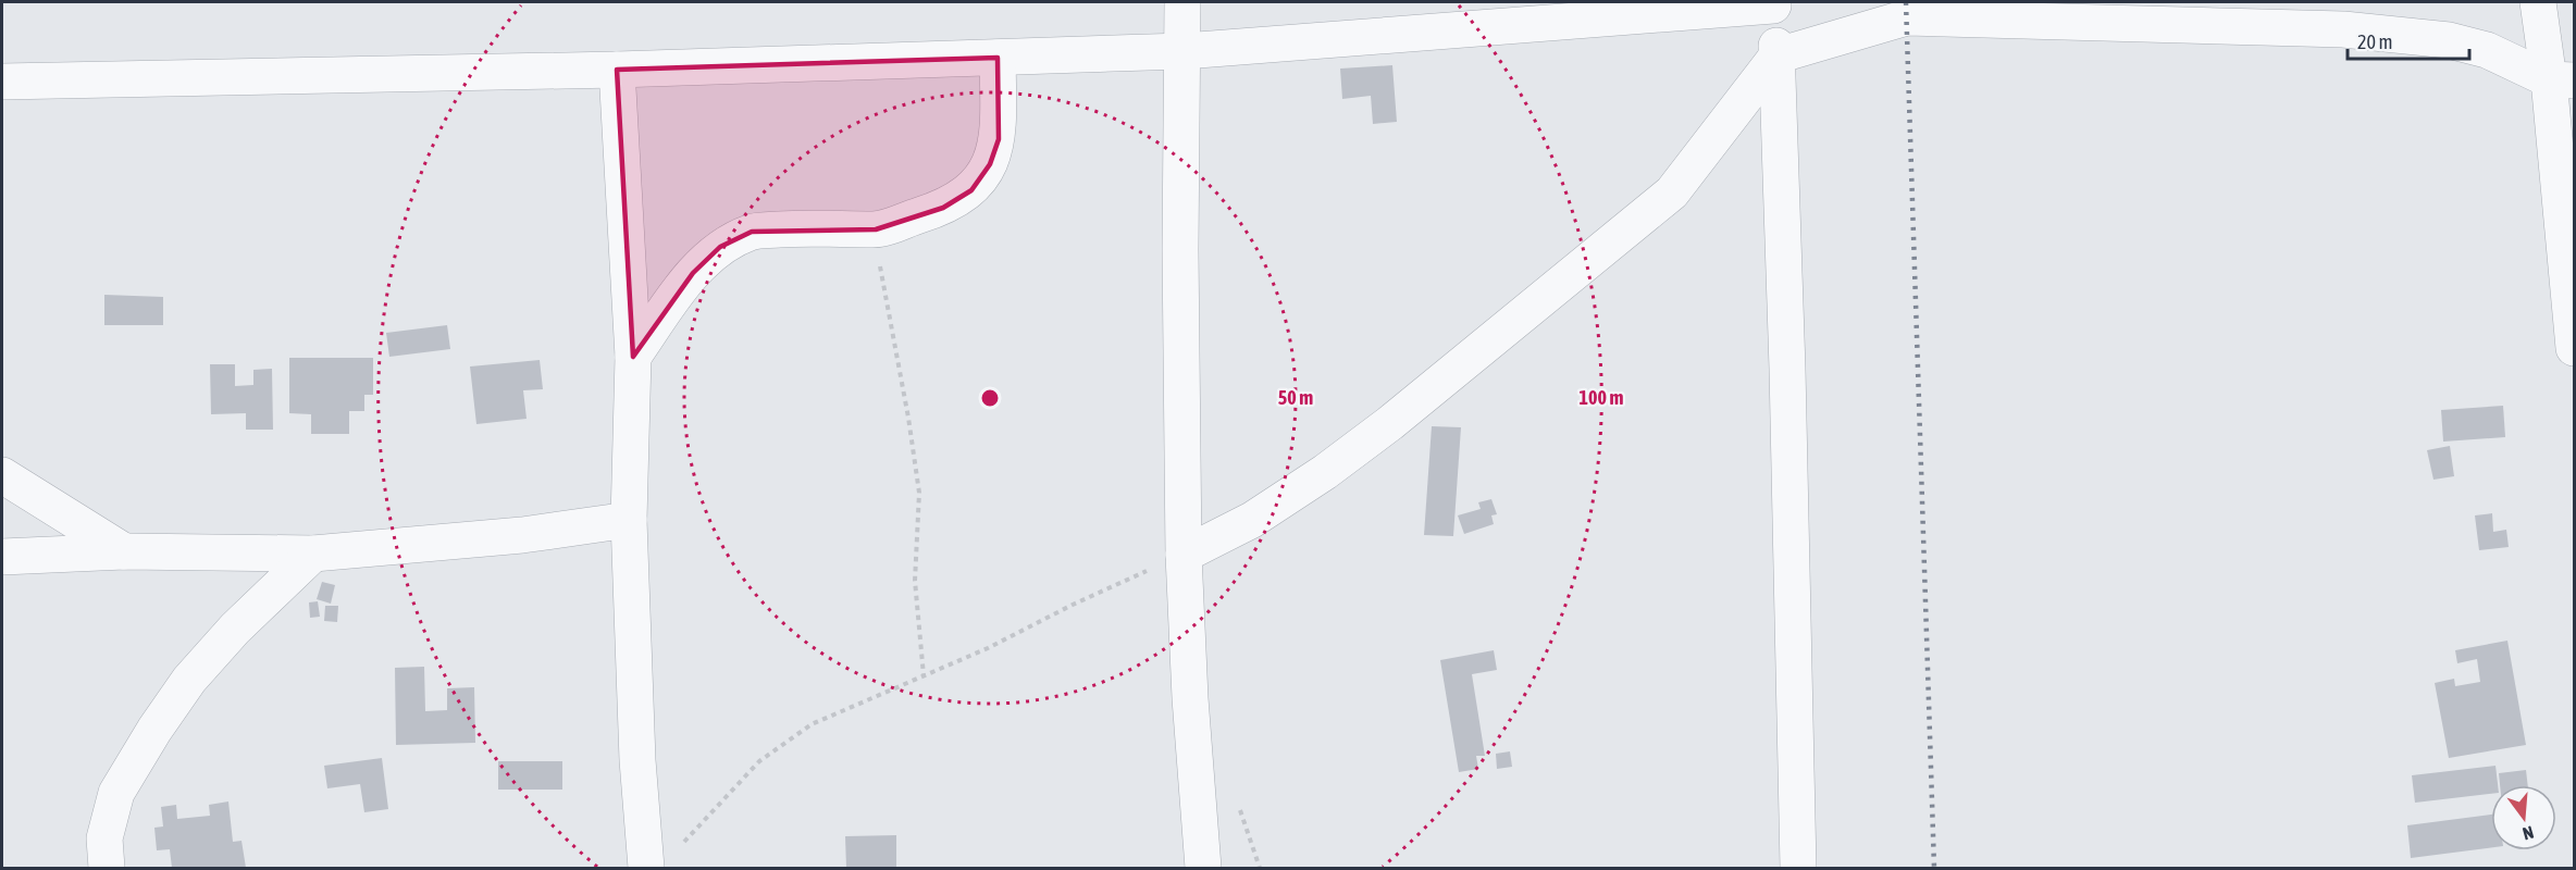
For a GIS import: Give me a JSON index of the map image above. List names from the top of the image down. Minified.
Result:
{"scale_bar":"20 m","north":"bottom","rings":["50 m","100 m"]}
